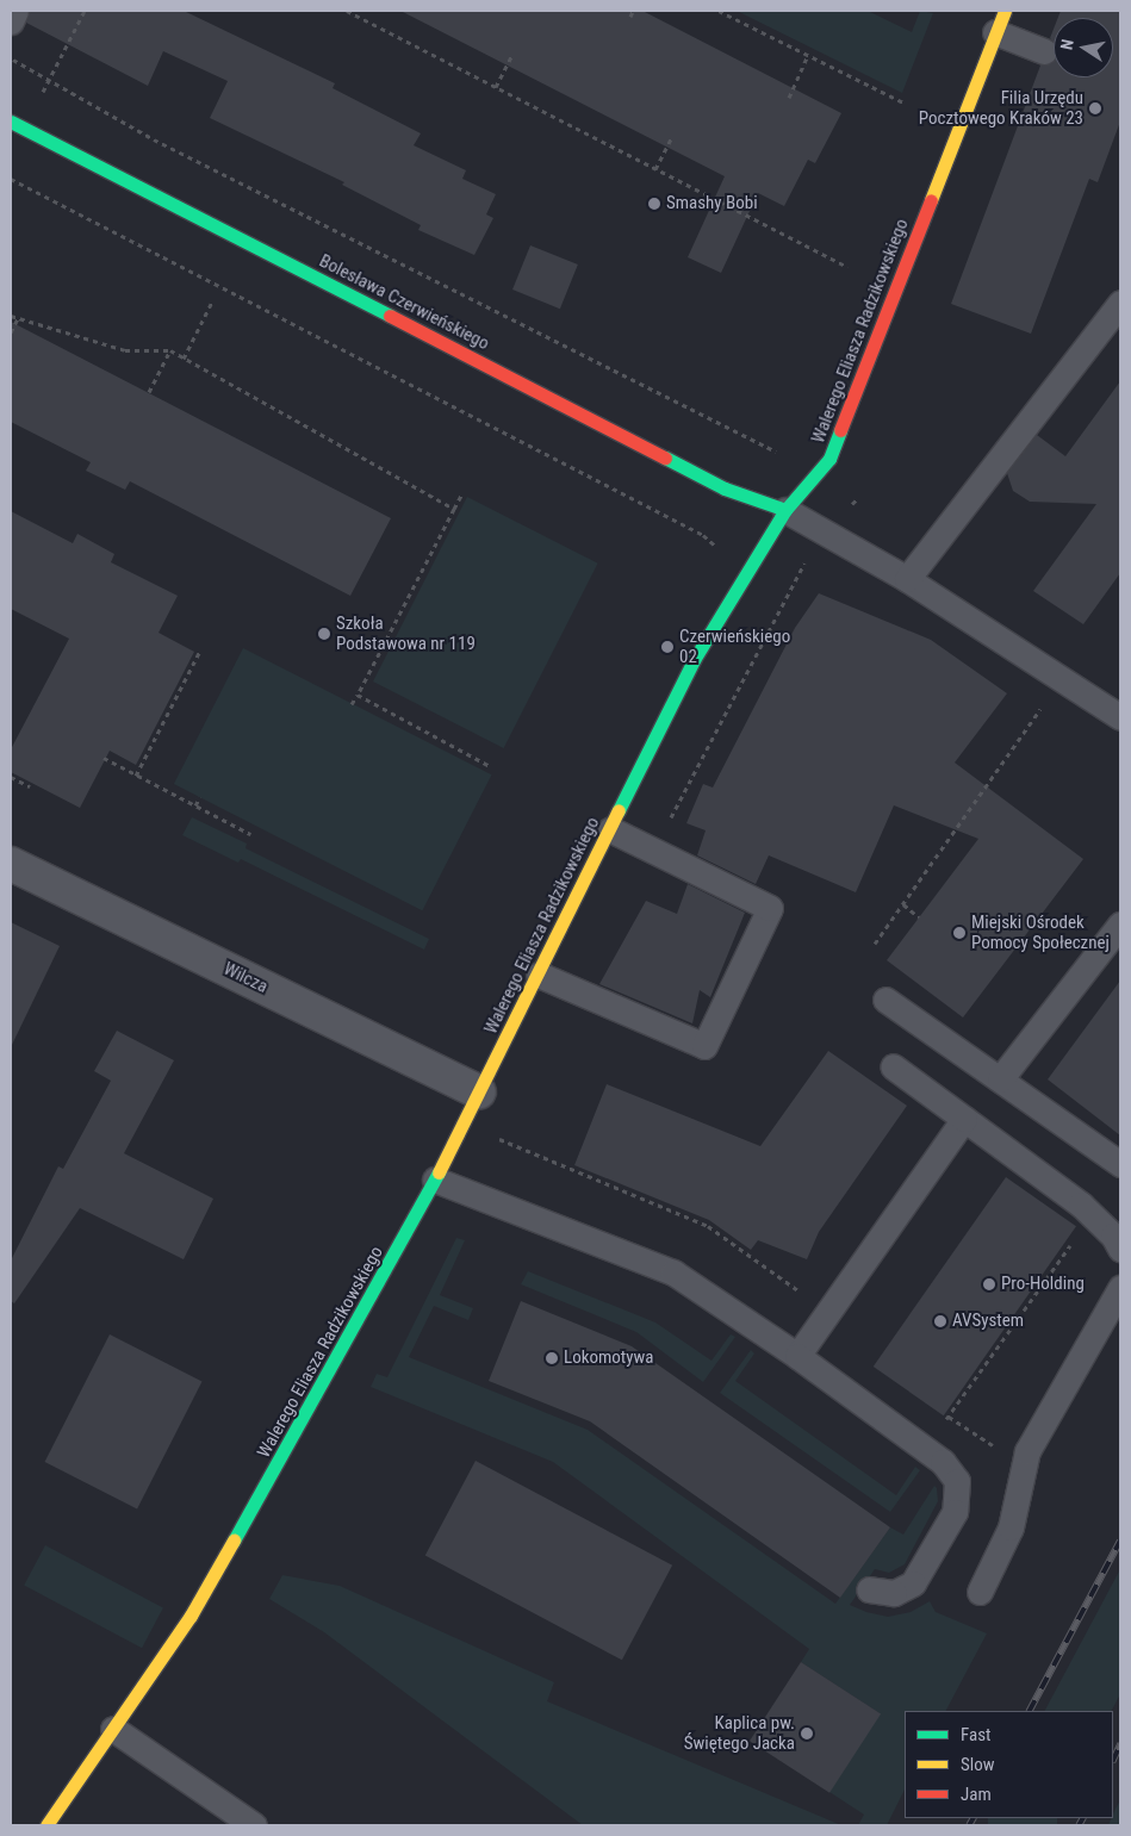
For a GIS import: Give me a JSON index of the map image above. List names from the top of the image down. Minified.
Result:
{"streets":{"street":["Bolesława Czerwieńskiego","Walerego Eliasza Radzikowskiego","Wilcza"]},"crossings":[["Bolesława Czerwieńskiego","Walerego Eliasza Radzikowskiego"],["Walerego Eliasza Radzikowskiego","Wilcza"]],"places":["Filia Urzędu Pocztowego Kraków 23","Smashy Bobi","Szkoła Podstawowa nr 119","Czerwieńskiego 02","Miejski Ośrodek Pomocy Społecznej","Pro-Holding","AVSystem","Lokomotywa","Kaplica pw. Świętego Jacka"],"legend":["Fast","Slow","Jam"],"north":"left"}
